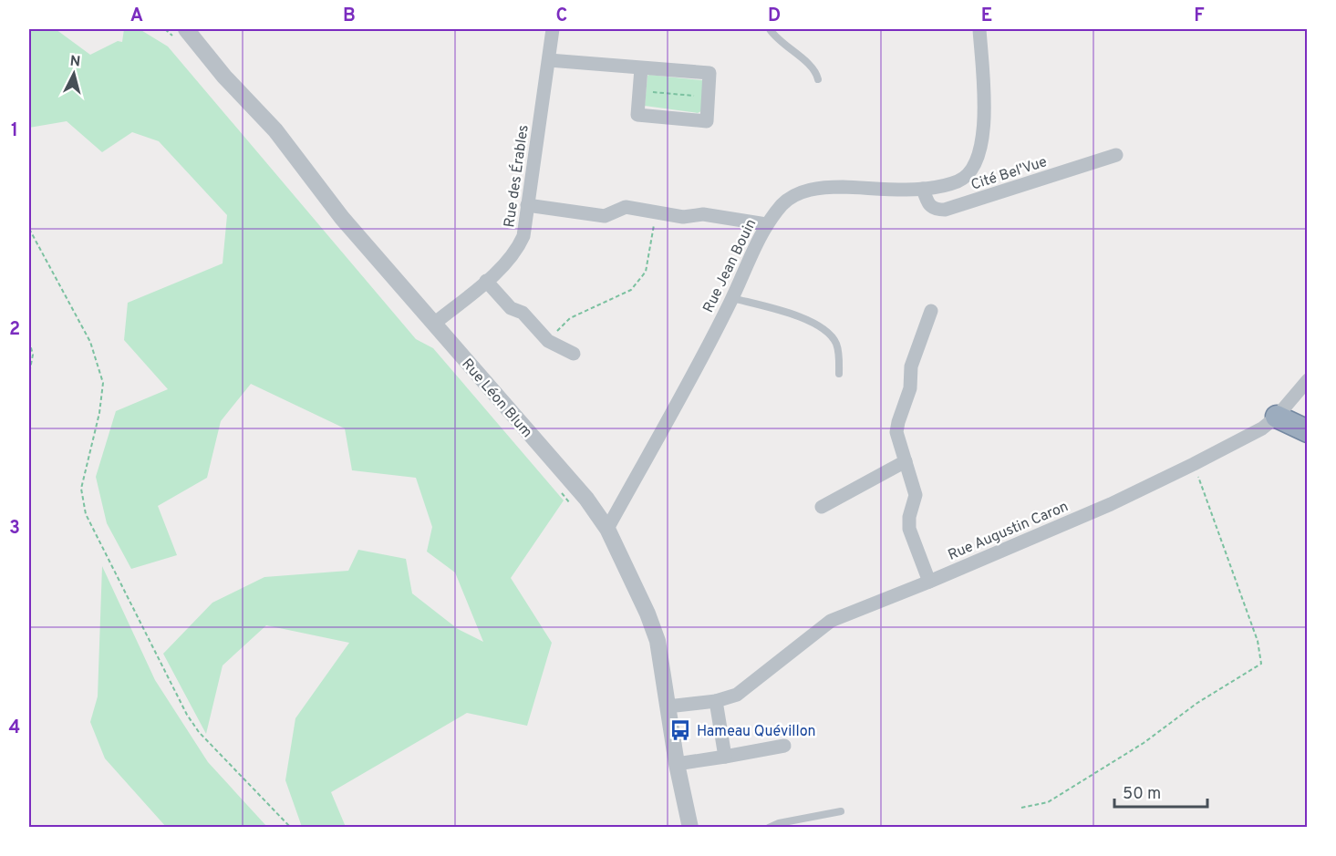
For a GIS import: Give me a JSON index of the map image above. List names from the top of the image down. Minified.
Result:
{"streets":{"street":["Cité Bel'Vue","Rue des Érables","Rue Jean Bouin","Rue Léon Blum","Rue Augustin Caron"]},"crossings":[["Cité Bel'Vue","Rue Jean Bouin"],["Rue des Érables","Rue Léon Blum"],["Rue Jean Bouin","Rue Léon Blum"],["Rue Léon Blum","Rue Augustin Caron"]],"places":{"bus stop":["Hameau Quévillon"]},"scale_bar":"50 m","north":"top","grid":{"columns":["A","B","C","D","E","F"],"rows":["1","2","3","4"]}}
